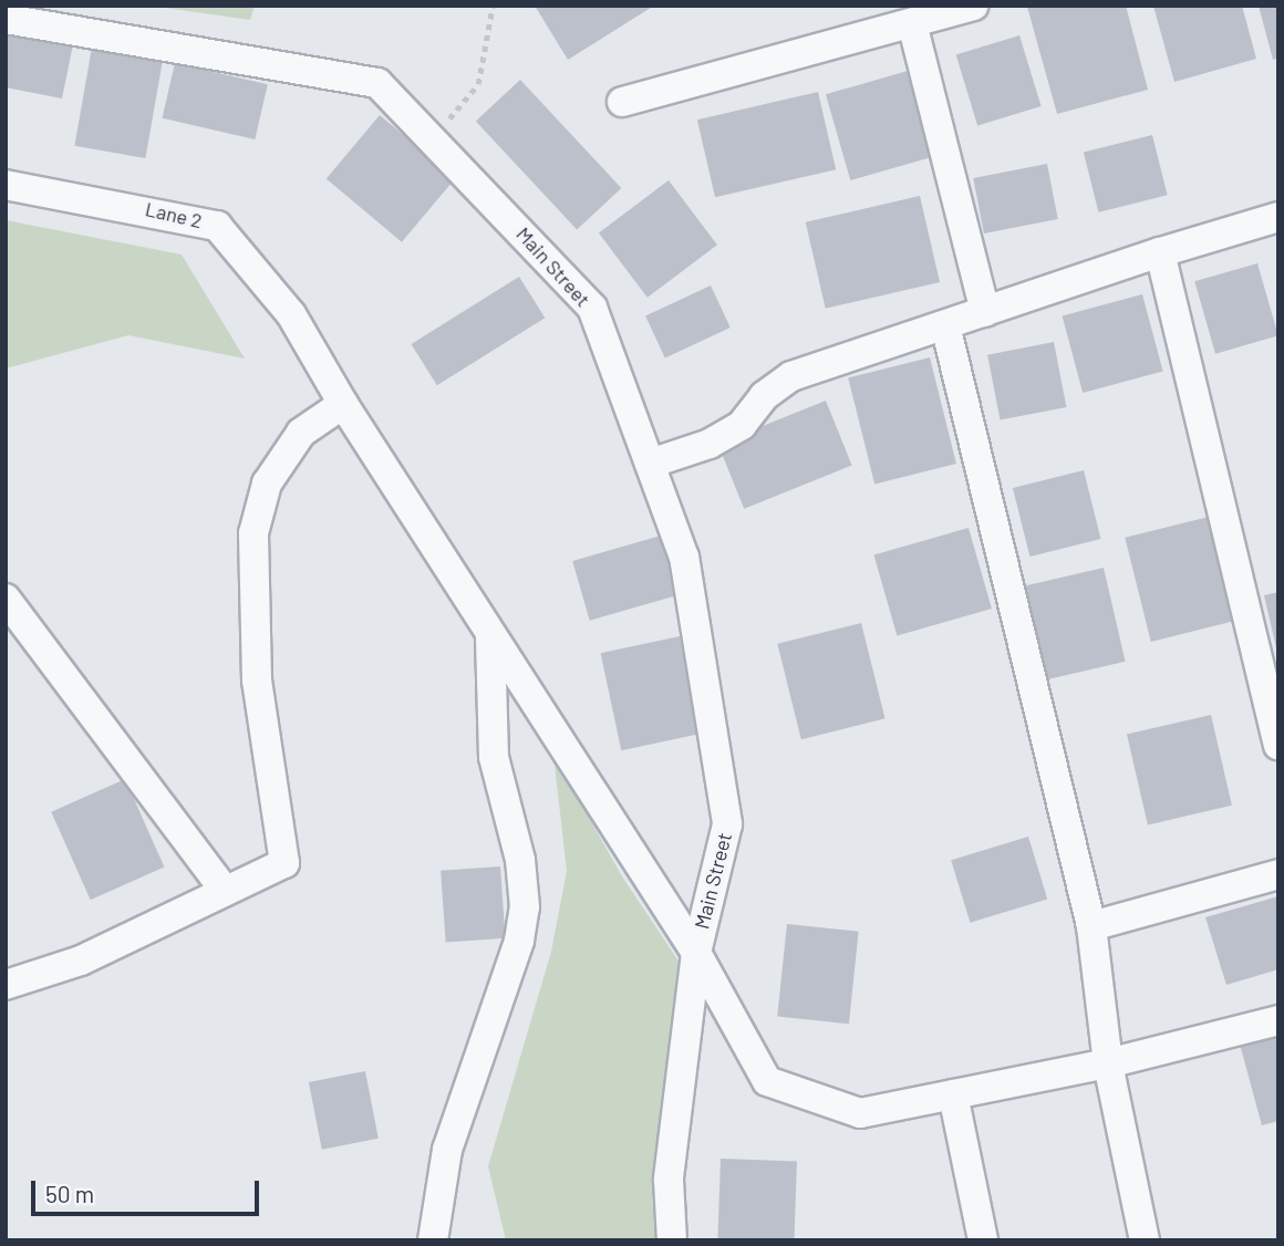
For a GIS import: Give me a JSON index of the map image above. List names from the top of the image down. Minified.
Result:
{"streets":{"street":["Lane 2","Main Street"]},"crossings":[["Lane 2","Main Street"]],"scale_bar":"50 m"}
